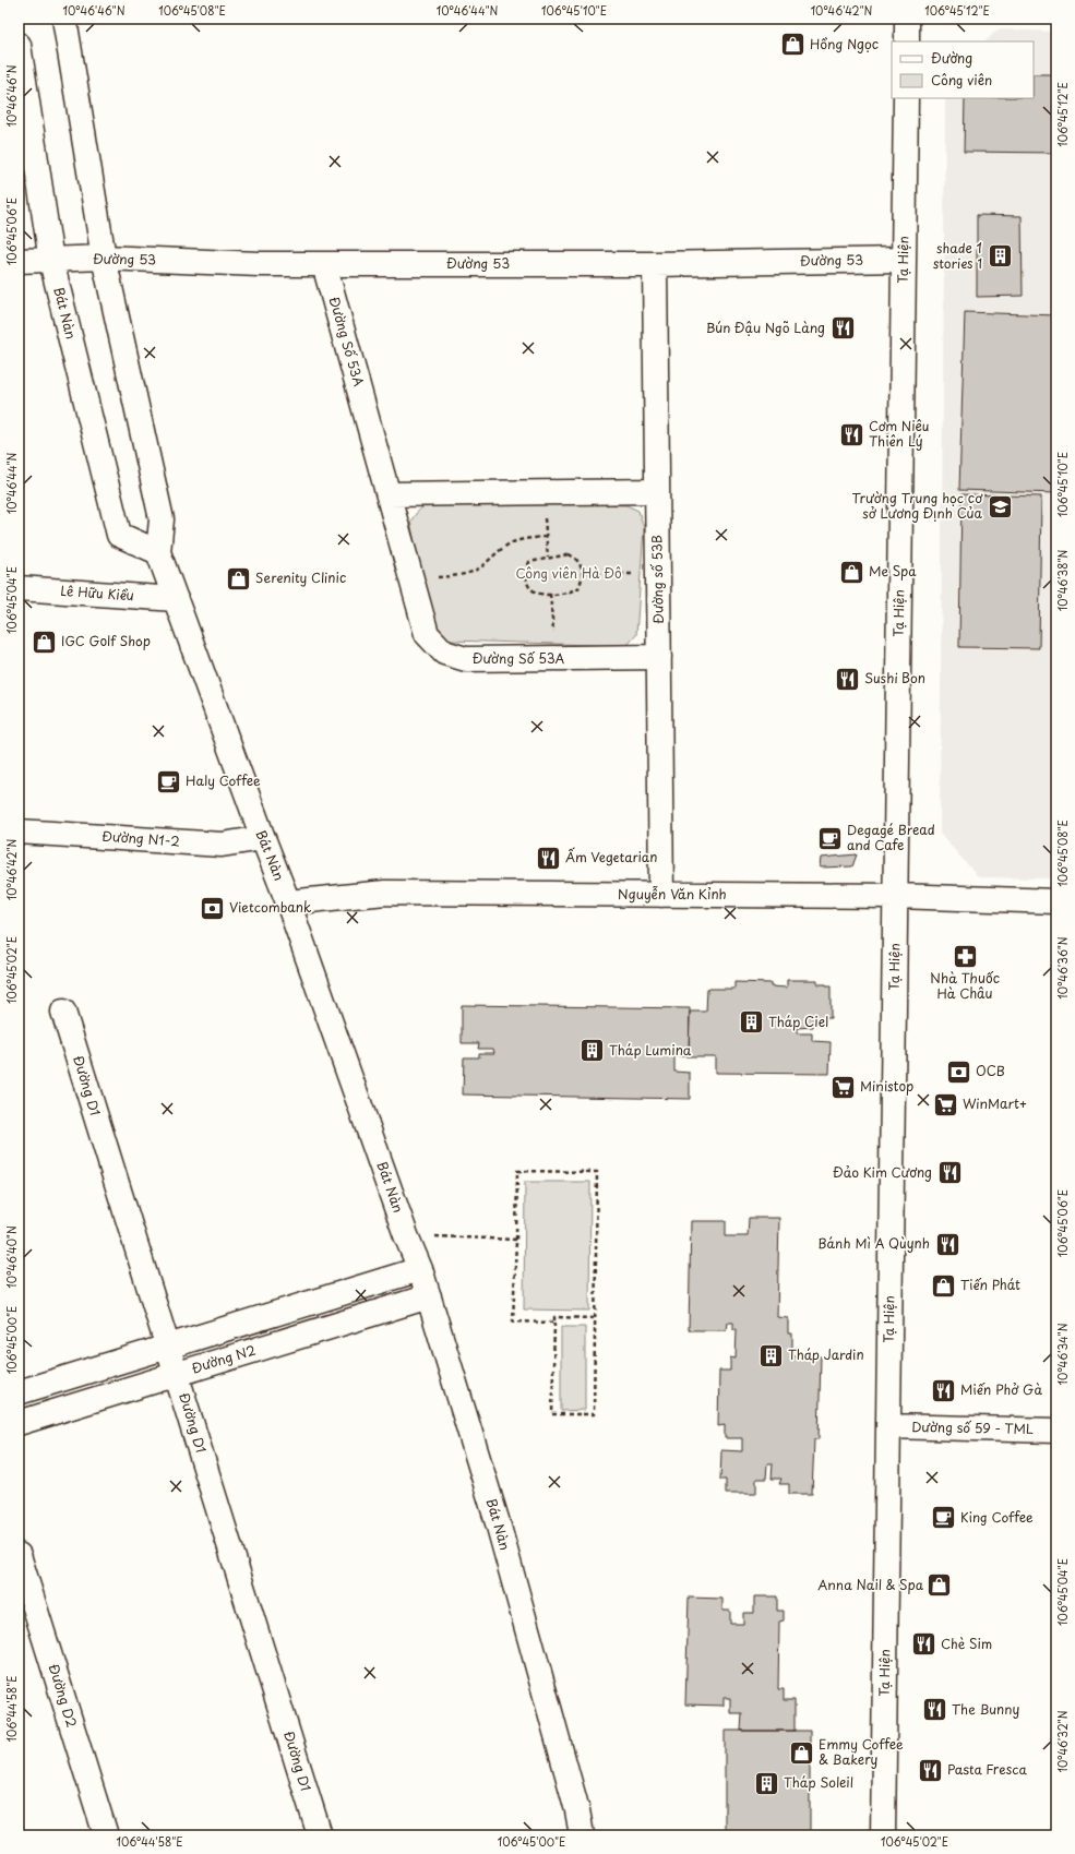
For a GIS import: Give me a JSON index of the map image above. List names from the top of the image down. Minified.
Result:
{"streets":{"street":["Đường 53","Tạ Hiện","Bát Nàn","Đường Số 53A","Đường số 53B","Lê Hữu Kiều","Đường N1-2","Nguyễn Văn Kỉnh","Đường D1","Đường N2","Dường số 59 - TML","Đường D2"]},"crossings":[["Đường 53","Tạ Hiện"],["Đường 53","Bát Nàn"],["Đường 53","Đường Số 53A"],["Đường 53","Đường số 53B"],["Tạ Hiện","Nguyễn Văn Kỉnh"],["Tạ Hiện","Dường số 59 - TML"],["Bát Nàn","Lê Hữu Kiều"],["Bát Nàn","Đường N1-2"],["Bát Nàn","Nguyễn Văn Kỉnh"],["Bát Nàn","Đường N2"],["Đường Số 53A","Đường số 53B"],["Đường số 53B","Nguyễn Văn Kỉnh"],["Đường D1","Đường N2"]],"parks":["Công viên Hà Đô"],"places":{"shop":["Hồng Ngọc","Me Spa","Serenity Clinic","IGC Golf Shop","Tiến Phát","Anna Nail & Spa","Emmy Coffee & Bakery"],"building":["shade 1 stories 1","Tháp Ciel","Tháp Lumina","Tháp Jardin","Tháp Soleil"],"restaurant":["Bún Đậu Ngõ Làng","Cơm Niêu Thiên Lý","Sushi Bon","Ấm Vegetarian","Đảo Kim Cương","Bánh Mì A Qùynh","Miến Phở Gà","Chè Sim","The Bunny","Pasta Fresca"],"school or university":["Trường Trung học cơ sở Lương Định Của"],"cafe":["Haly Coffee","Degagé Bread and Cafe","King Coffee"],"bank":["Vietcombank","OCB"],"pharmacy":["Nhà Thuốc Hà Châu"],"supermarket":["Ministop","WinMart+"]},"legend":["Đường","Công viên"],"coordinates":["10°46'46\"N","106°45'08\"E","10°46'44\"N","106°45'10\"E","10°46'42\"N","106°45'12\"E","106°45'06\"E","10°46'38\"N","106°45'04\"E","10°46'36\"N","106°45'02\"E","10°46'40\"N","106°45'00\"E","10°46'34\"N","106°44'58\"E","10°46'32\"N"]}
